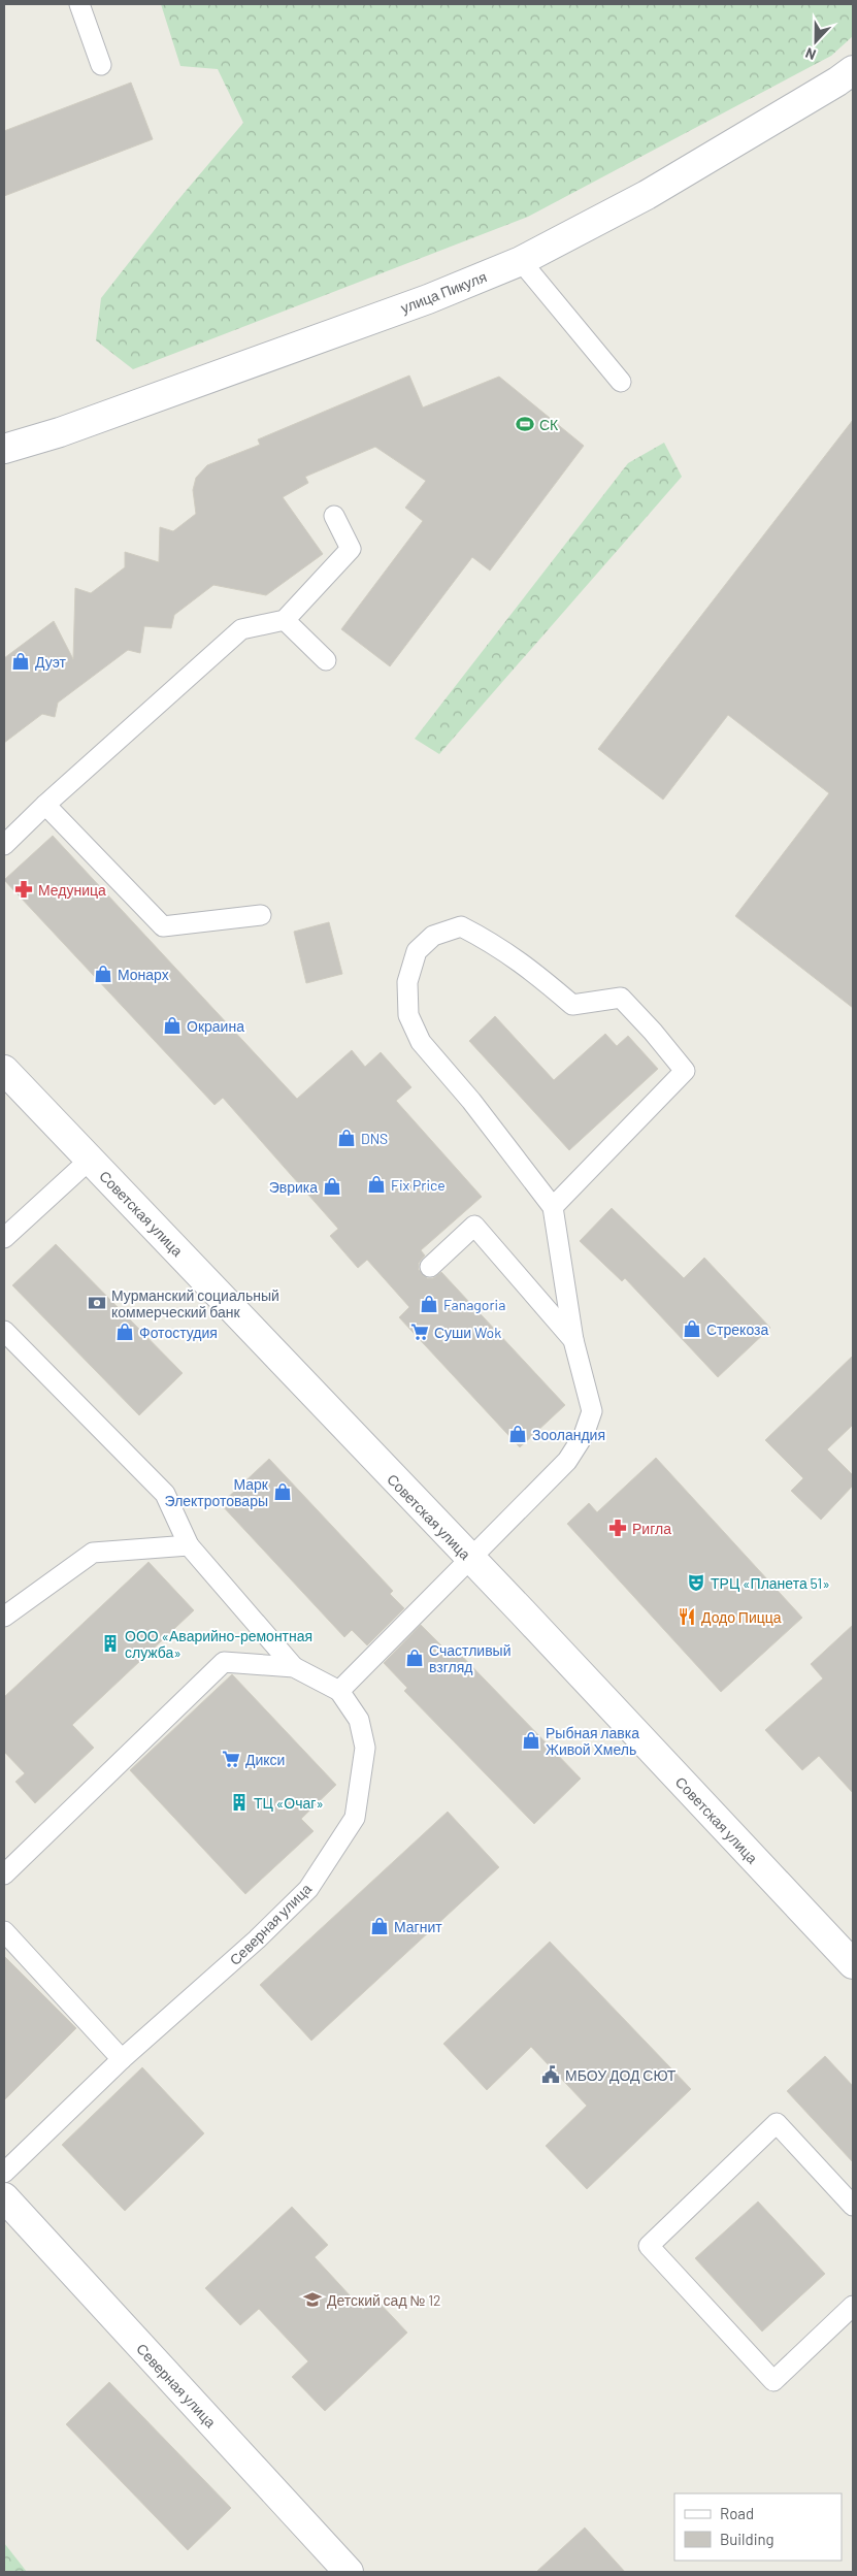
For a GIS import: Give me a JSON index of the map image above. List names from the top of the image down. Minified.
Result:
{"streets":{"street":["улица Пикуля","Советская улица","Северная улица"]},"places":{"sports":["СК"],"shop":["Дуэт","Монарх","Окраина","DNS","Fix Price","Эврика","Fanagoria","Стрекоза","Фотостудия","Зооландия","Марк Электротовары","Счастливый взгляд","Рыбная лавка Живой Хмель","Магнит"],"pharmacy":["Медуница","Ригла"],"bank":["Мурманский социальный коммерческий банк"],"supermarket":["Суши Wok","Дикси"],"theatre":["ТРЦ «Планета 51»"],"restaurant":["Додо Пицца"],"building":["ООО «Аварийно-ремонтная служба»","ТЦ «Очаг»"],"public building":["МБОУ ДОД СЮТ"],"school or university":["Детский сад № 12"]},"legend":["Road","Building"],"north":"bottom"}
